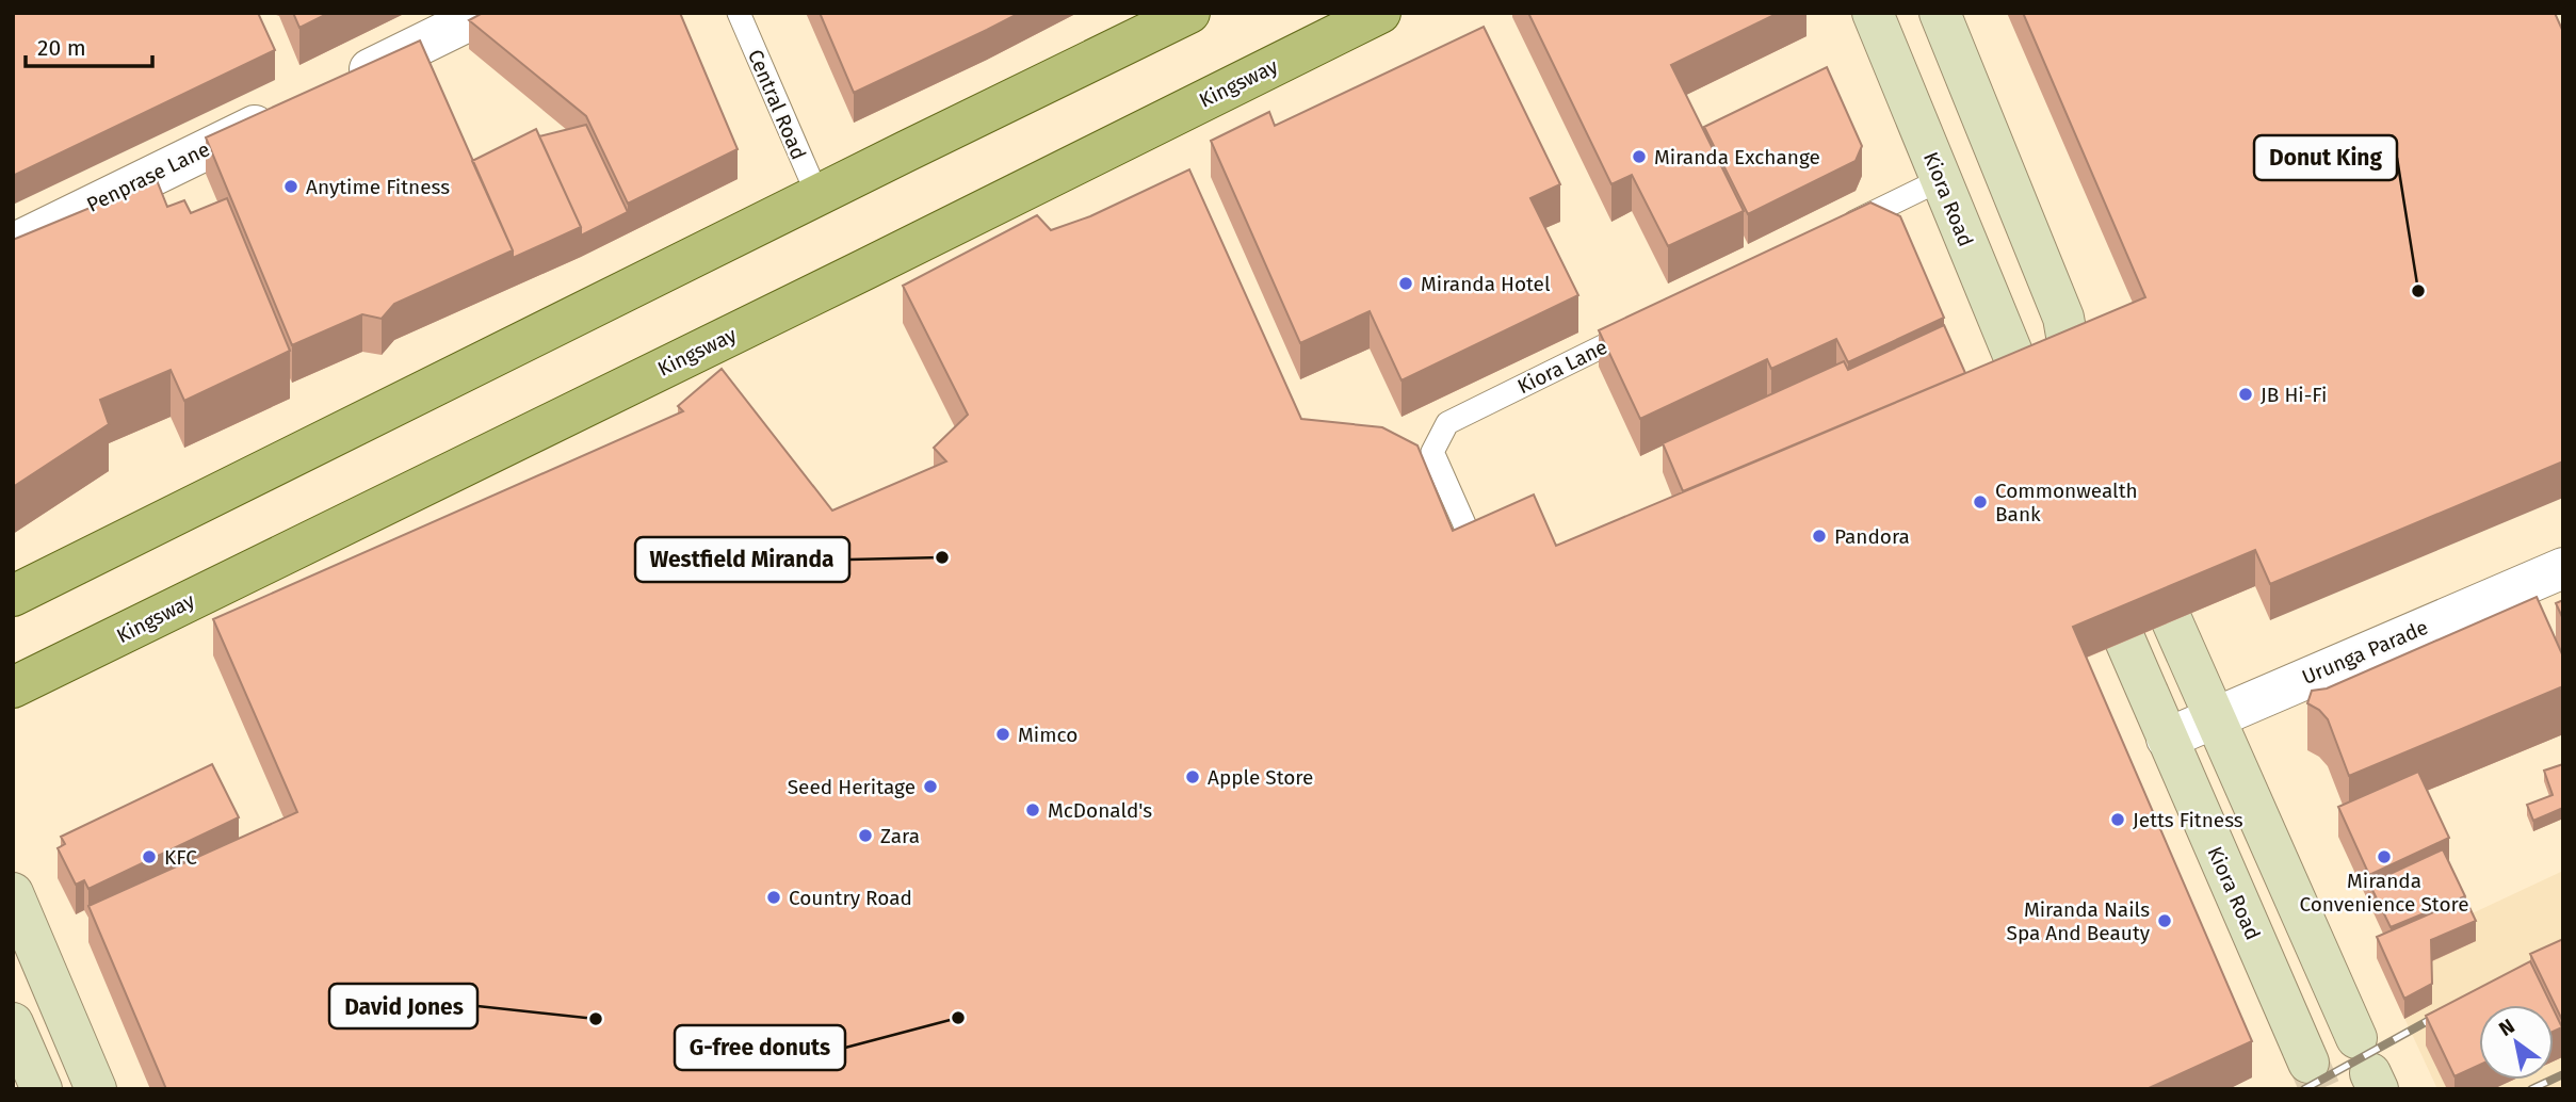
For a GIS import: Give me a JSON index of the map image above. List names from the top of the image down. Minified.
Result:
{"streets":{"main road":["Kingsway"],"street":["Penprase Lane","Kiora Road","Urunga Parade"],"lane":["Central Road","Kiora Lane"]},"crossings":[["Kiora Road","Urunga Parade"]],"places":["Miranda Exchange","Anytime Fitness","Miranda Hotel","Donut King","JB Hi-Fi","Commonwealth Bank","Pandora","Westfield Miranda","Mimco","Apple Store","Seed Heritage","McDonald's","Jetts Fitness","Zara","KFC","Miranda Convenience Store","Country Road","Miranda Nails Spa And Beauty","G-free donuts","David Jones"],"scale_bar":"20 m","north":"top left"}
